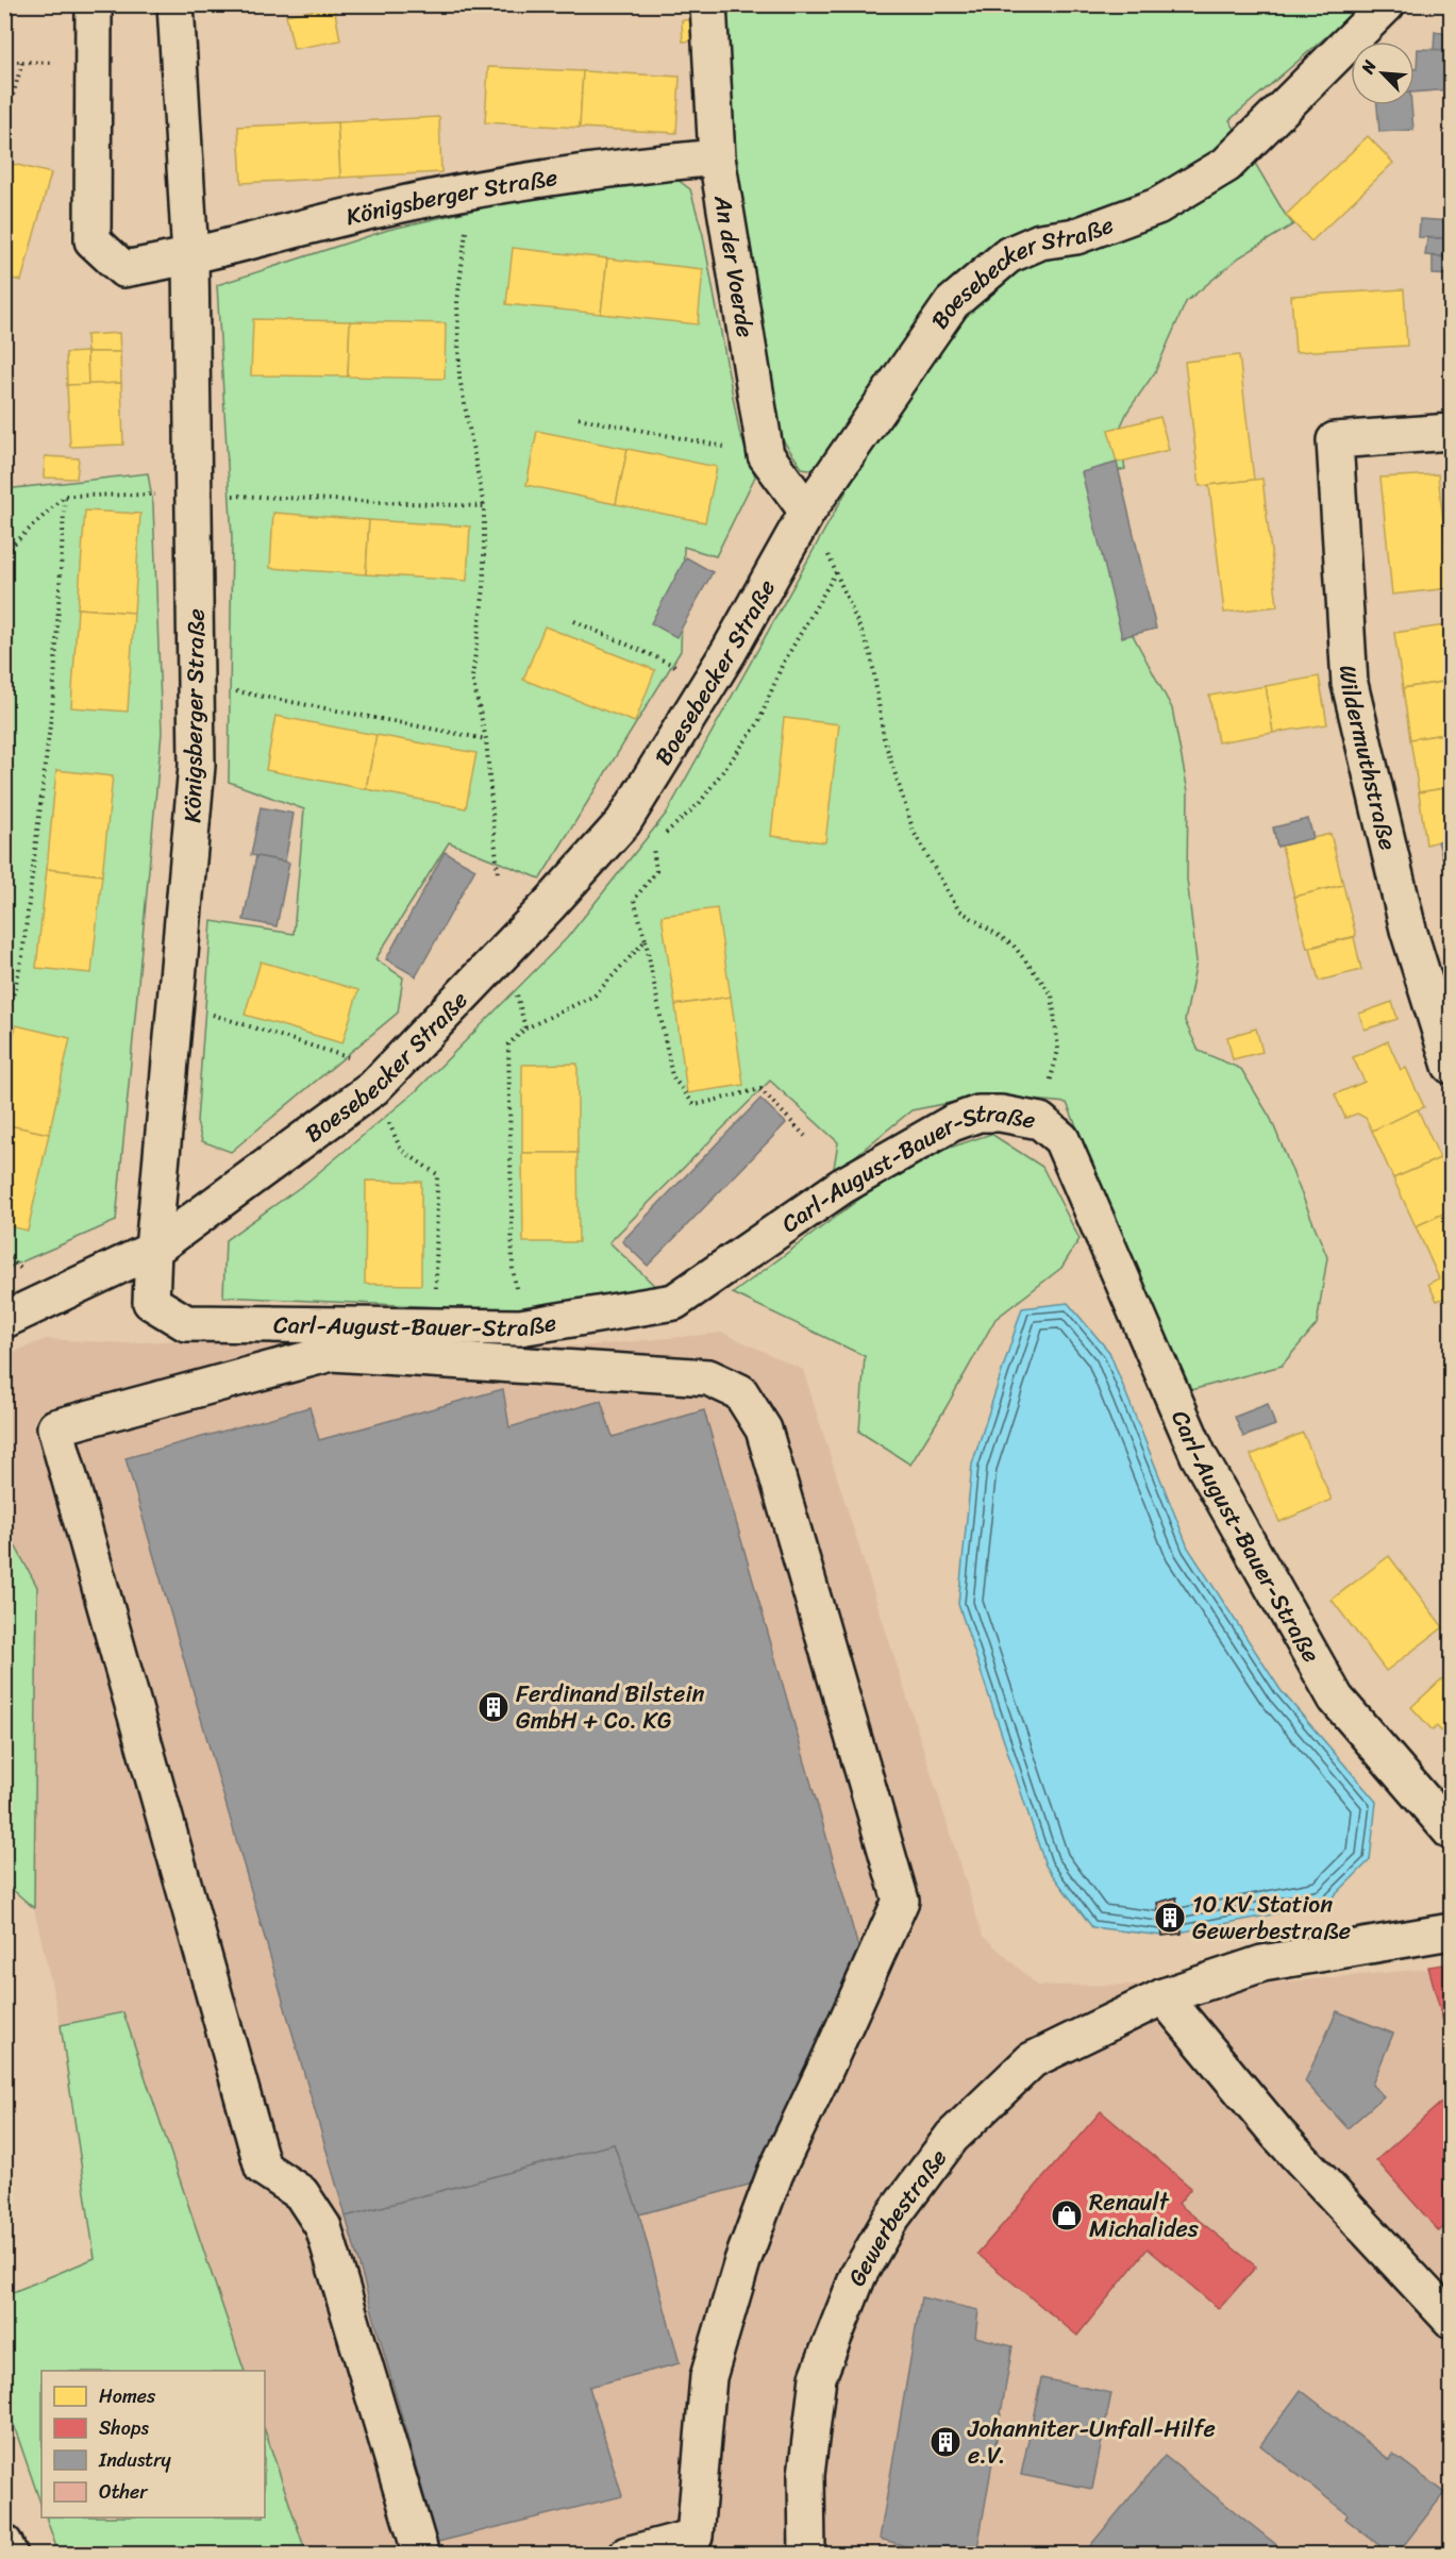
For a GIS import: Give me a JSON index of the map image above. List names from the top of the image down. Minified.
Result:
{"streets":{"street":["Königsberger Straße","An der Voerde","Boesebecker Straße","Wildermuthstraße","Carl-August-Bauer-Straße","Gewerbestraße"]},"crossings":[["Königsberger Straße","An der Voerde"],["Königsberger Straße","Boesebecker Straße"],["Königsberger Straße","Carl-August-Bauer-Straße"],["An der Voerde","Boesebecker Straße"],["Boesebecker Straße","Carl-August-Bauer-Straße"]],"places":{"building":["Ferdinand Bilstein GmbH + Co. KG","10 KV Station Gewerbestraße","Johanniter-Unfall-Hilfe e.V."],"shop":["Renault Michalides"]},"legend":["Homes","Shops","Industry","Other"],"north":"top left"}
